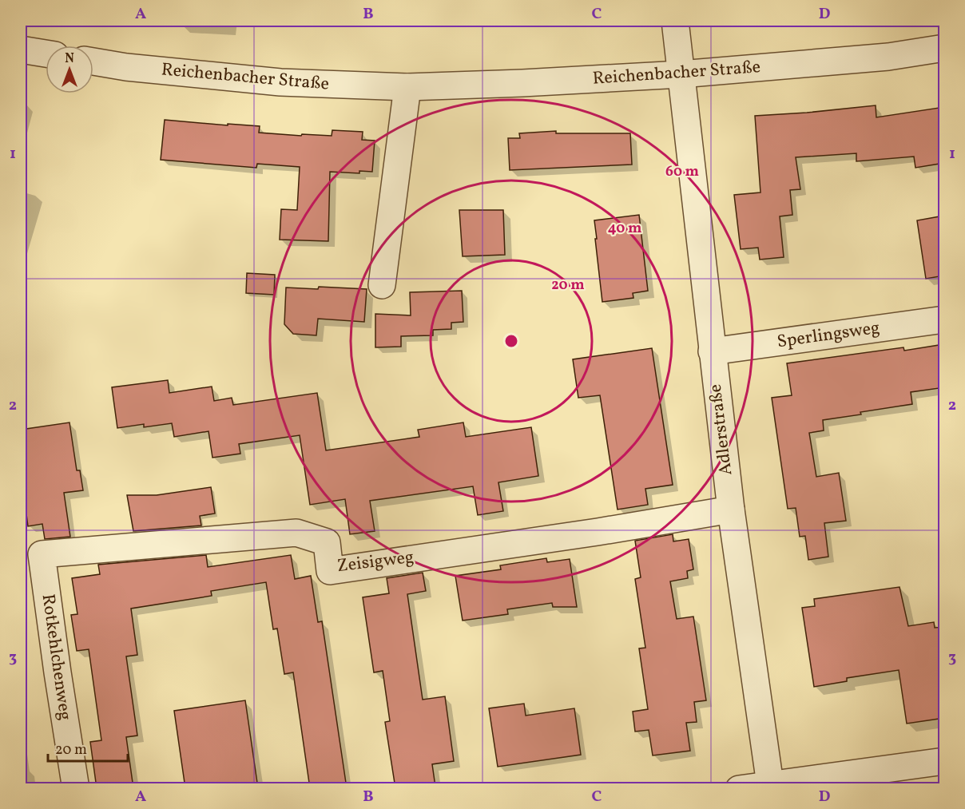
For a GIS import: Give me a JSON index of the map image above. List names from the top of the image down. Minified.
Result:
{"streets":{"street":["Reichenbacher Straße","Sperlingsweg","Adlerstraße","Zeisigweg","Rotkehlchenweg"]},"crossings":[["Reichenbacher Straße","Adlerstraße"],["Sperlingsweg","Adlerstraße"],["Adlerstraße","Zeisigweg"],["Zeisigweg","Rotkehlchenweg"]],"scale_bar":"20 m","north":"top","grid":{"columns":["A","B","C","D"],"rows":["1","2","3"]},"rings":["60 m","40 m","20 m"]}
